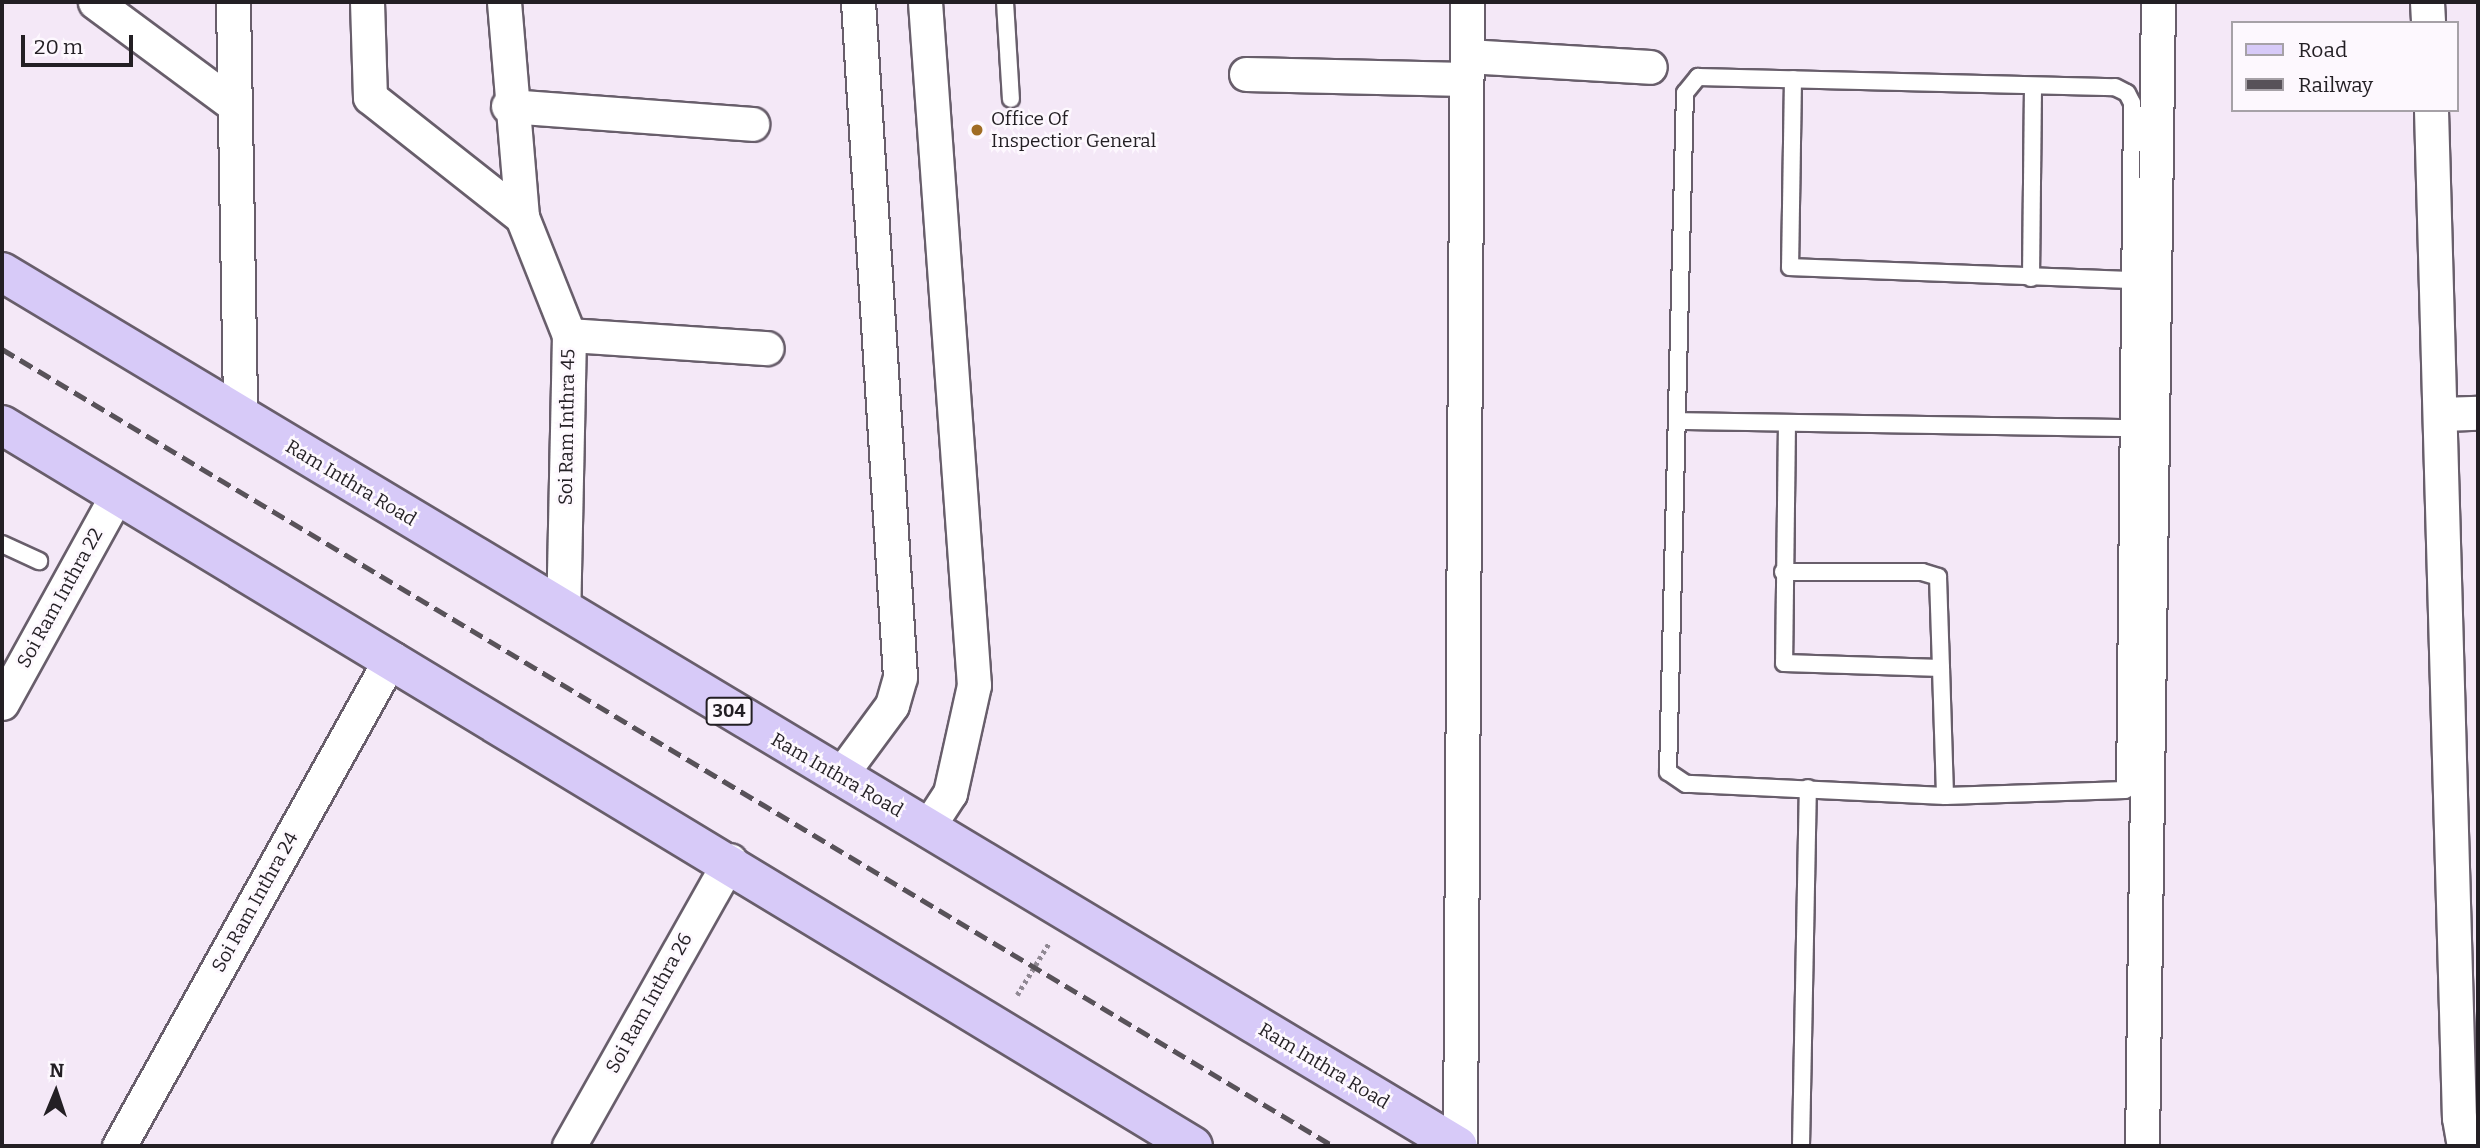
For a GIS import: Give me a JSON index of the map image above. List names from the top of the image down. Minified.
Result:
{"streets":{"main road":["Ram Inthra Road","304"],"street":["Soi Ram Inthra 45","Soi Ram Inthra 22","Soi Ram Inthra 24","Soi Ram Inthra 26"]},"crossings":[["Soi Ram Inthra 45","Ram Inthra Road"]],"places":["Office Of Inspectior General"],"legend":["Road","Railway"],"scale_bar":"20 m","north":"top"}
